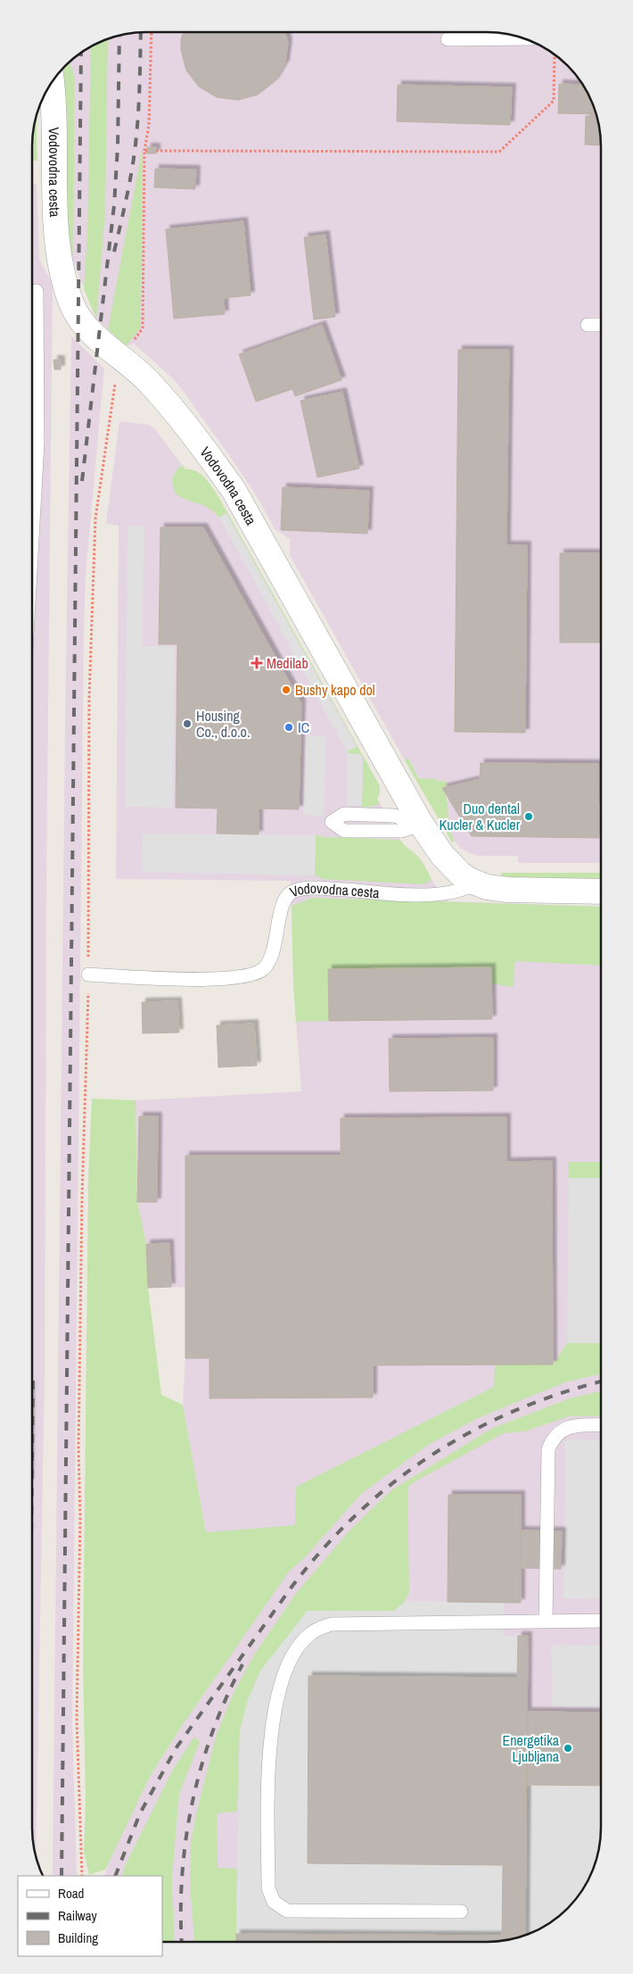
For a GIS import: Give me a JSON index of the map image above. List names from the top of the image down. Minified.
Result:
{"streets":{"street":["Vodovodna cesta"]},"places":{"health":["Medilab"],"other":["Bushy kapo dol","Housing Co., d.o.o.","IC","Duo dental Kucler & Kucler","Energetika Ljubljana"]},"legend":["Road","Railway","Building"]}
